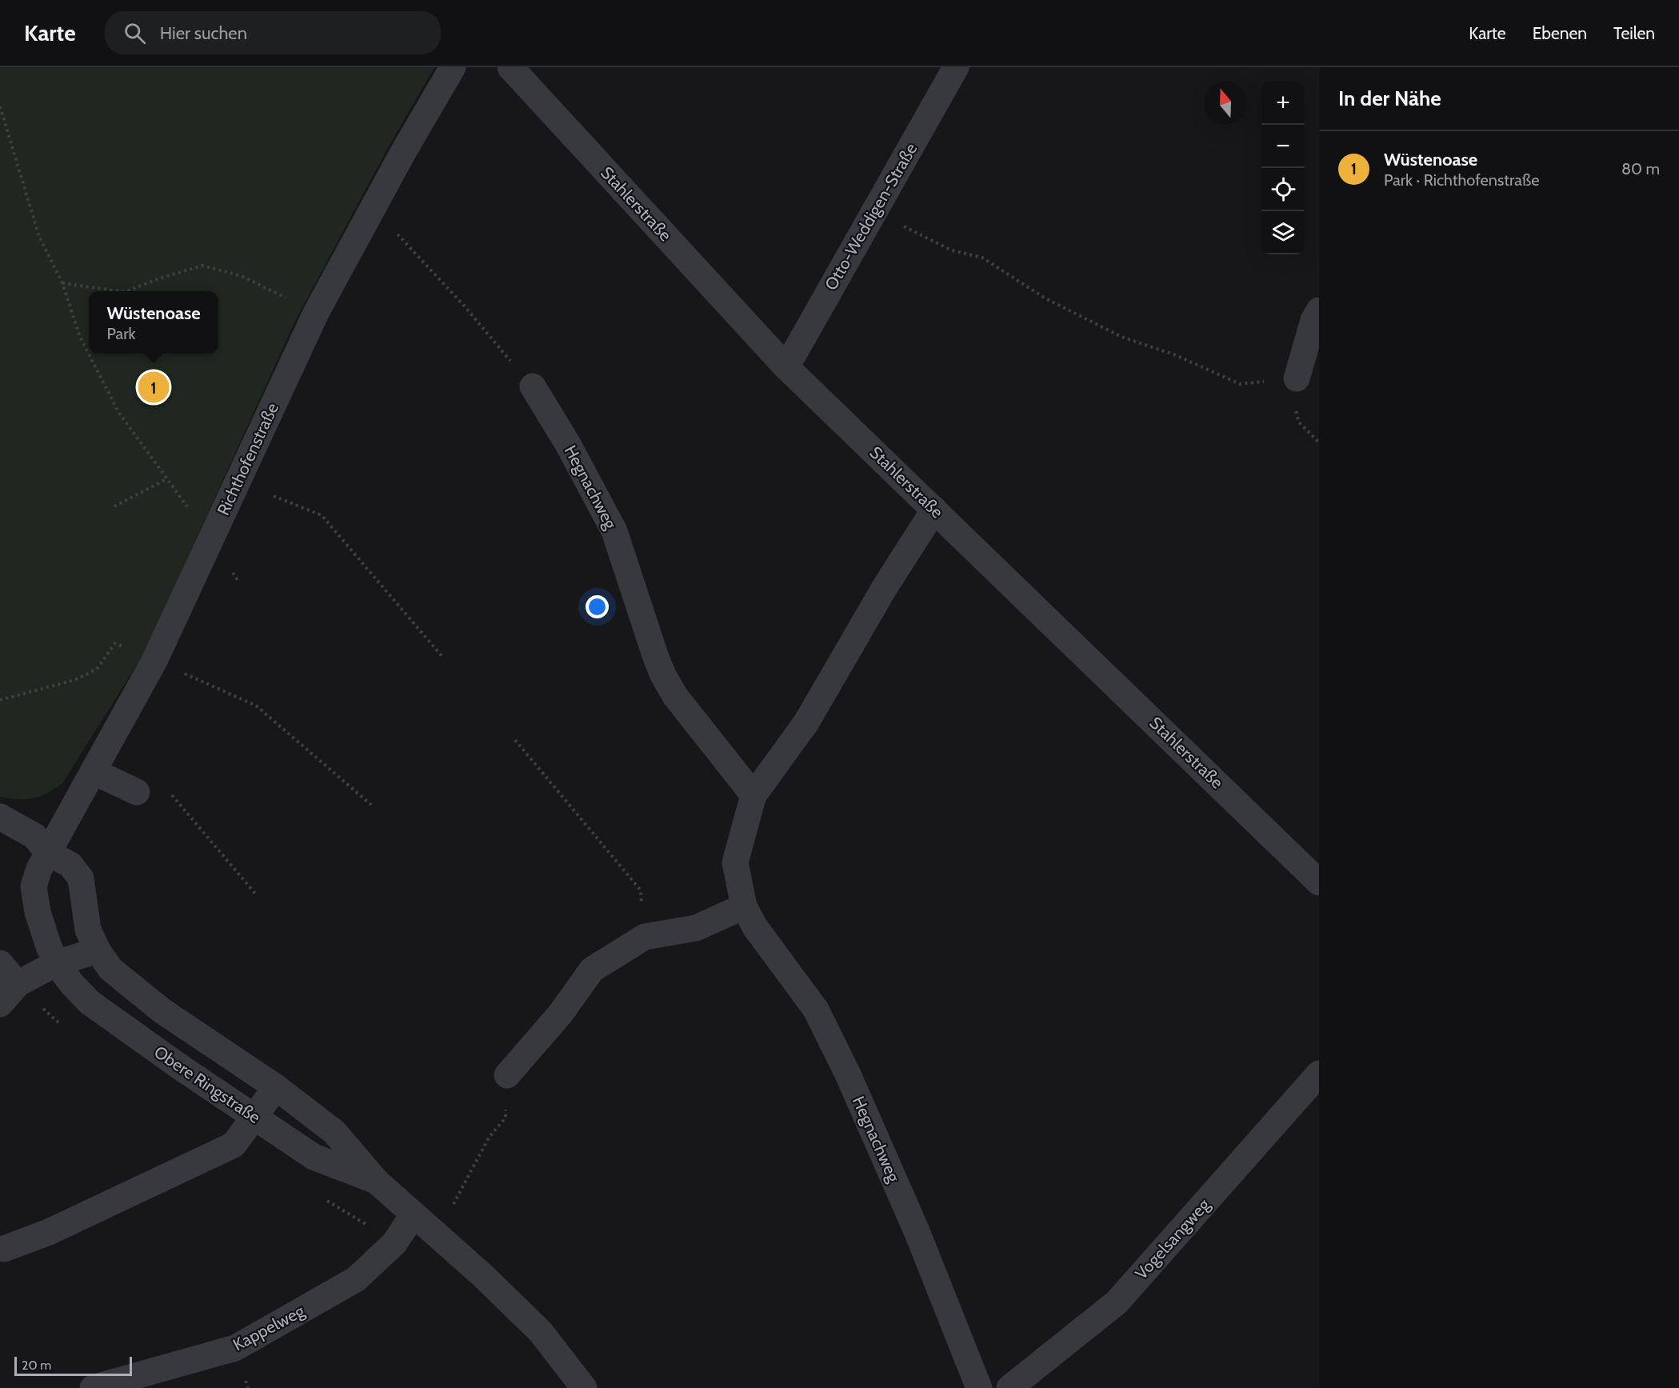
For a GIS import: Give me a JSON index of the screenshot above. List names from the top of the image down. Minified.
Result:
{"streets":{"street":["Stahlerstraße","Otto-Weddigen-Straße","Richthofenstraße","Hegnachweg","Obere Ringstraße","Vogelsangweg","Kappelweg"]},"crossings":[["Stahlerstraße","Otto-Weddigen-Straße"],["Stahlerstraße","Hegnachweg"],["Richthofenstraße","Obere Ringstraße"],["Obere Ringstraße","Kappelweg"]],"scale_bar":"20 m","north":"top","page":{"header":"Karte","search":"Hier suchen","nav":["Karte","Ebenen","Teilen"],"heading":"In der Nähe","map_buttons":["+","−"],"list":[{"mark":"1","name":"Wüstenoase","note":"Park · Richthofenstraße","value":"80 m"}],"popup":["Wüstenoase","Park"],"pins":"1","scale":"20 m"}}
